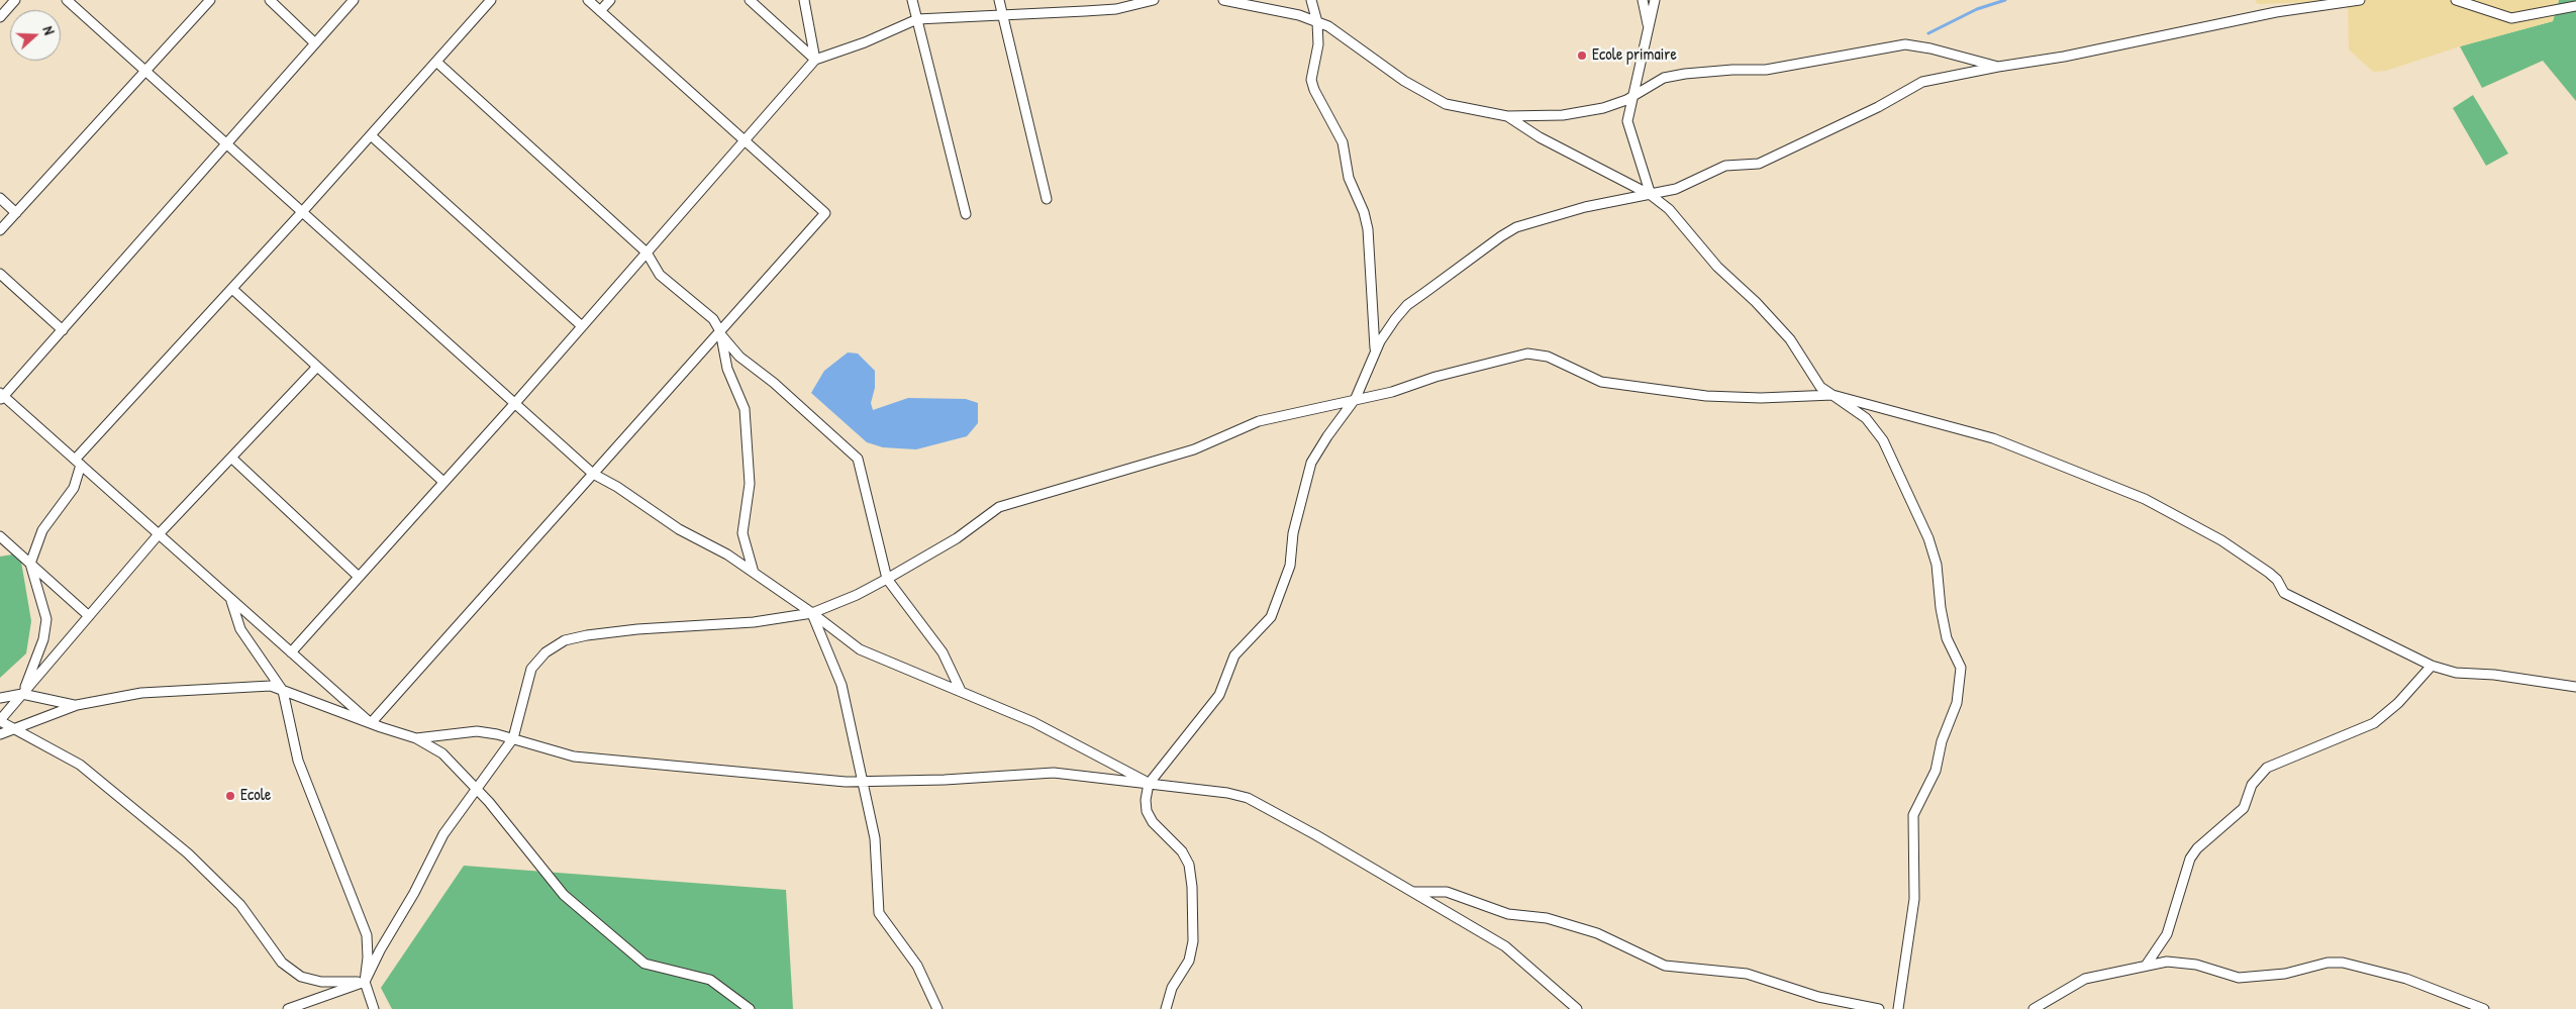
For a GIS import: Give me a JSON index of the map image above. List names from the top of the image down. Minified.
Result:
{"places":["Ecole primaire","Ecole"],"north":"right"}
